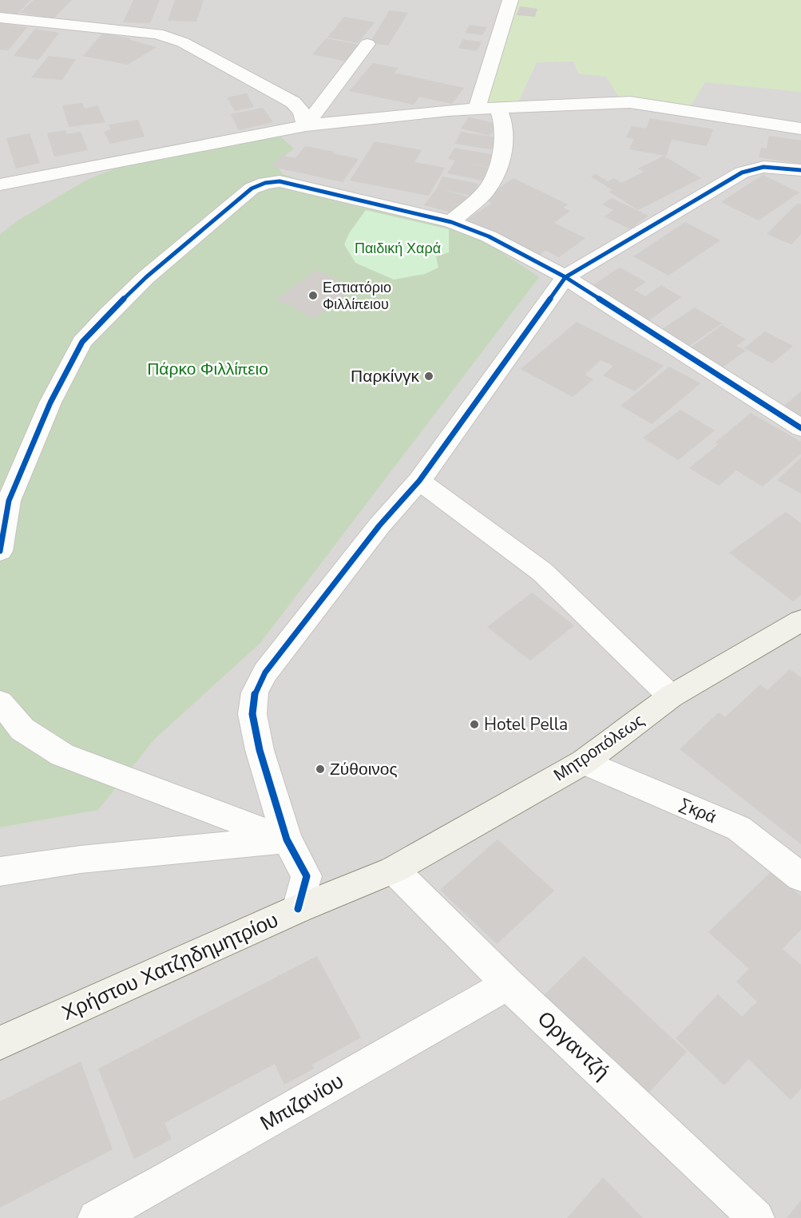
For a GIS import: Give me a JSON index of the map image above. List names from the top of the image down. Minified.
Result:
{"streets":{"main road":["Μητροπόλεως","Χρήστου Χατζηδημητρίου"],"street":["Σκρά","Οργαντζή","Μπιζανίου"]},"crossings":[["Μητροπόλεως","Σκρά"],["Μητροπόλεως","Χρήστου Χατζηδημητρίου"],["Μητροπόλεως","Οργαντζή"],["Χρήστου Χατζηδημητρίου","Οργαντζή"],["Οργαντζή","Μπιζανίου"]],"parks":["Παιδική Χαρά","Πάρκο Φιλλίπειο"],"places":["Εστιατόριο Φιλλίπειου","Παρκίνγκ","Hotel Pella","Ζύθοινος"]}
